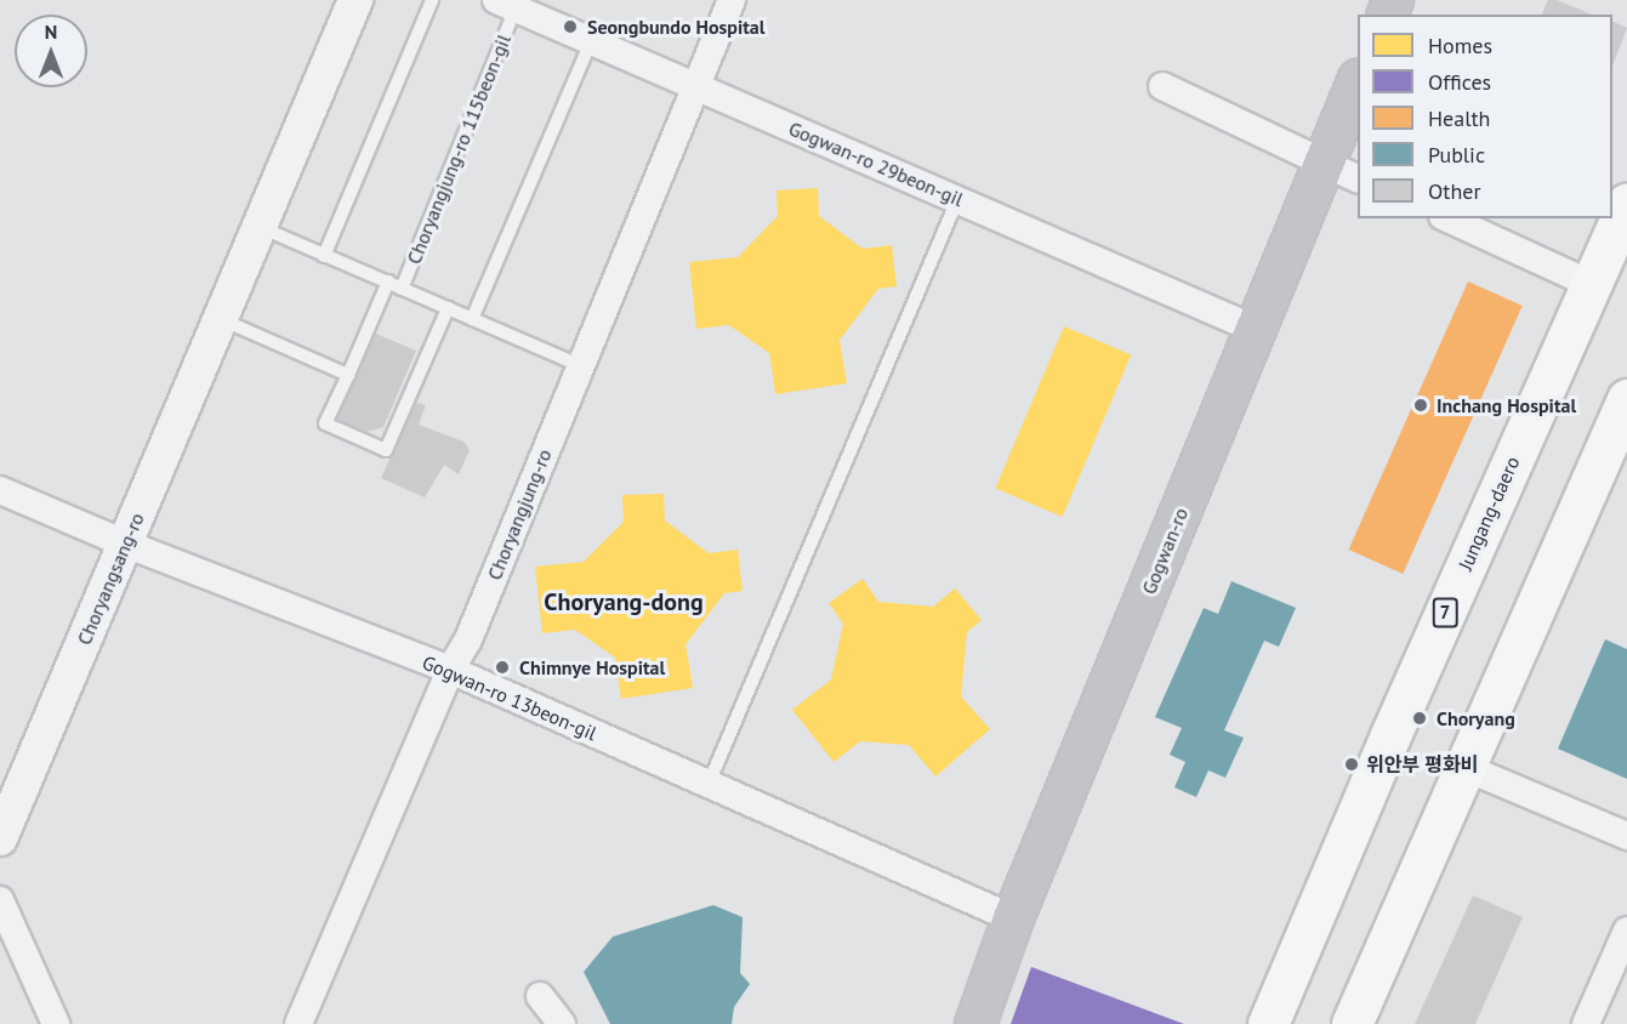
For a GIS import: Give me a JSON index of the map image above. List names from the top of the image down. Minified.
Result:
{"streets":{"main road":["Jungang-daero","Gogwan-ro","7"],"street":["Gogwan-ro 29beon-gil","Choryangjung-ro","Choryangsang-ro","Gogwan-ro 13beon-gil"],"lane":["Choryangjung-ro 115beon-gil"]},"crossings":[["Choryangjung-ro 115beon-gil","Gogwan-ro 29beon-gil"],["Choryangjung-ro 115beon-gil","Choryangjung-ro"],["Choryangjung-ro 115beon-gil","Choryangsang-ro"],["Gogwan-ro 29beon-gil","Choryangjung-ro"],["Gogwan-ro 29beon-gil","Gogwan-ro"],["Choryangjung-ro","Gogwan-ro 13beon-gil"],["Gogwan-ro","Gogwan-ro 13beon-gil"],["Choryangsang-ro","Gogwan-ro 13beon-gil"]],"districts":["Choryang-dong"],"places":["Seongbundo Hospital","Inchang Hospital","Chimnye Hospital","Choryang","위안부 평화비"],"legend":["Homes","Offices","Health","Public","Other"],"north":"top"}
